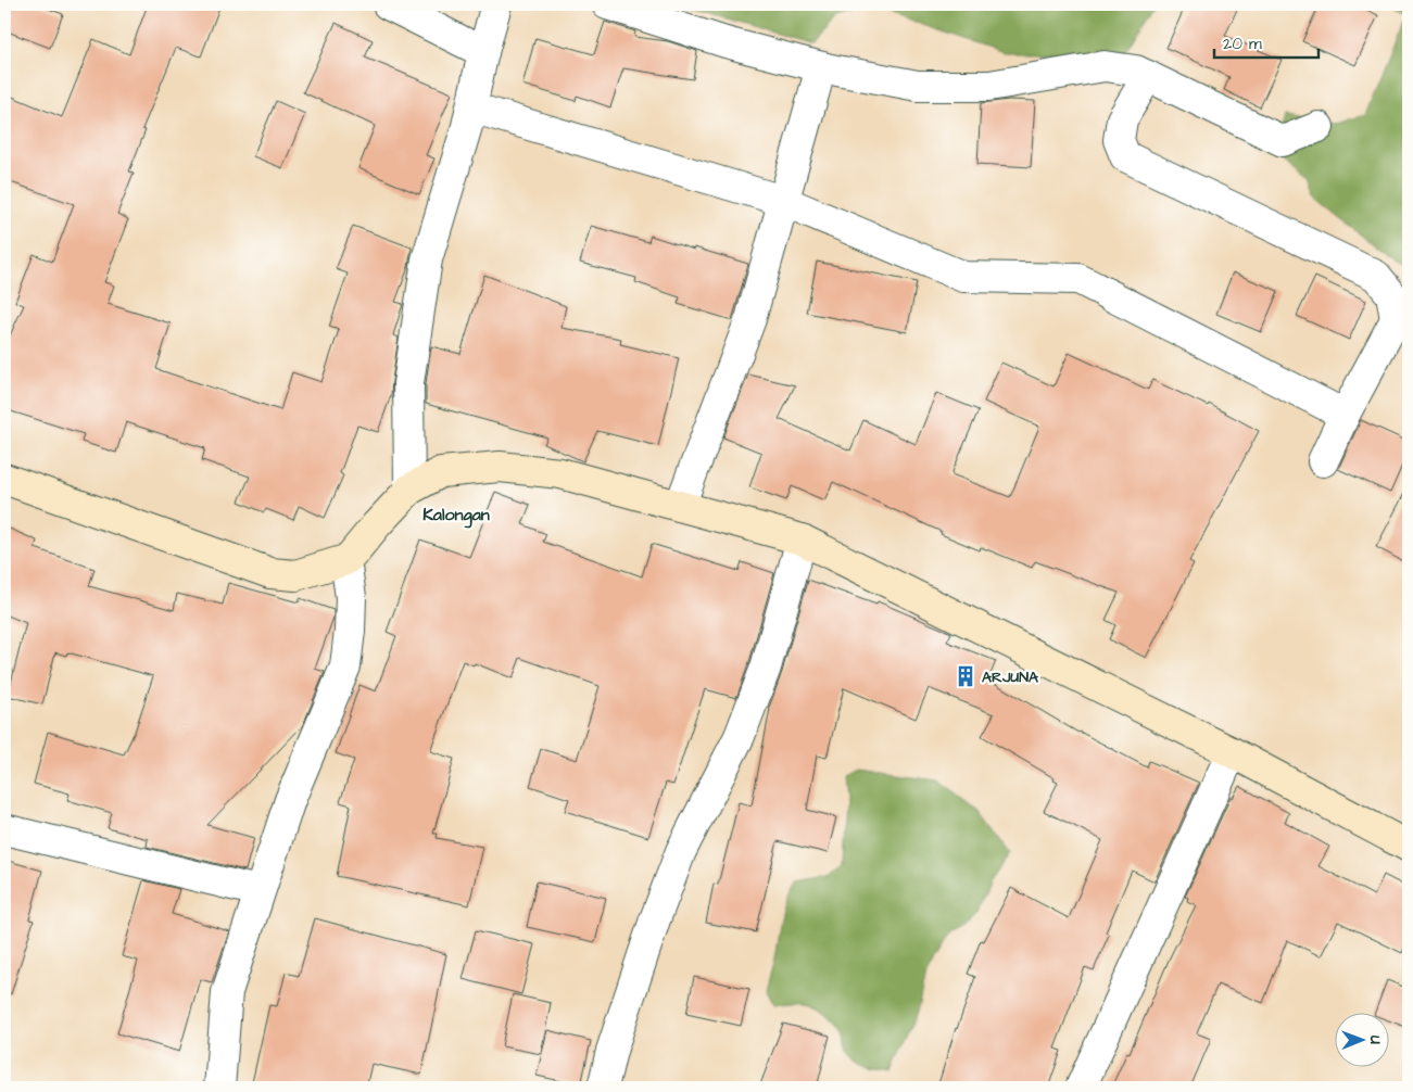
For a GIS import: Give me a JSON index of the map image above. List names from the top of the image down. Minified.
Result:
{"districts":["Kalongan"],"places":{"building":["ARJUNA"]},"scale_bar":"20 m","north":"right"}
